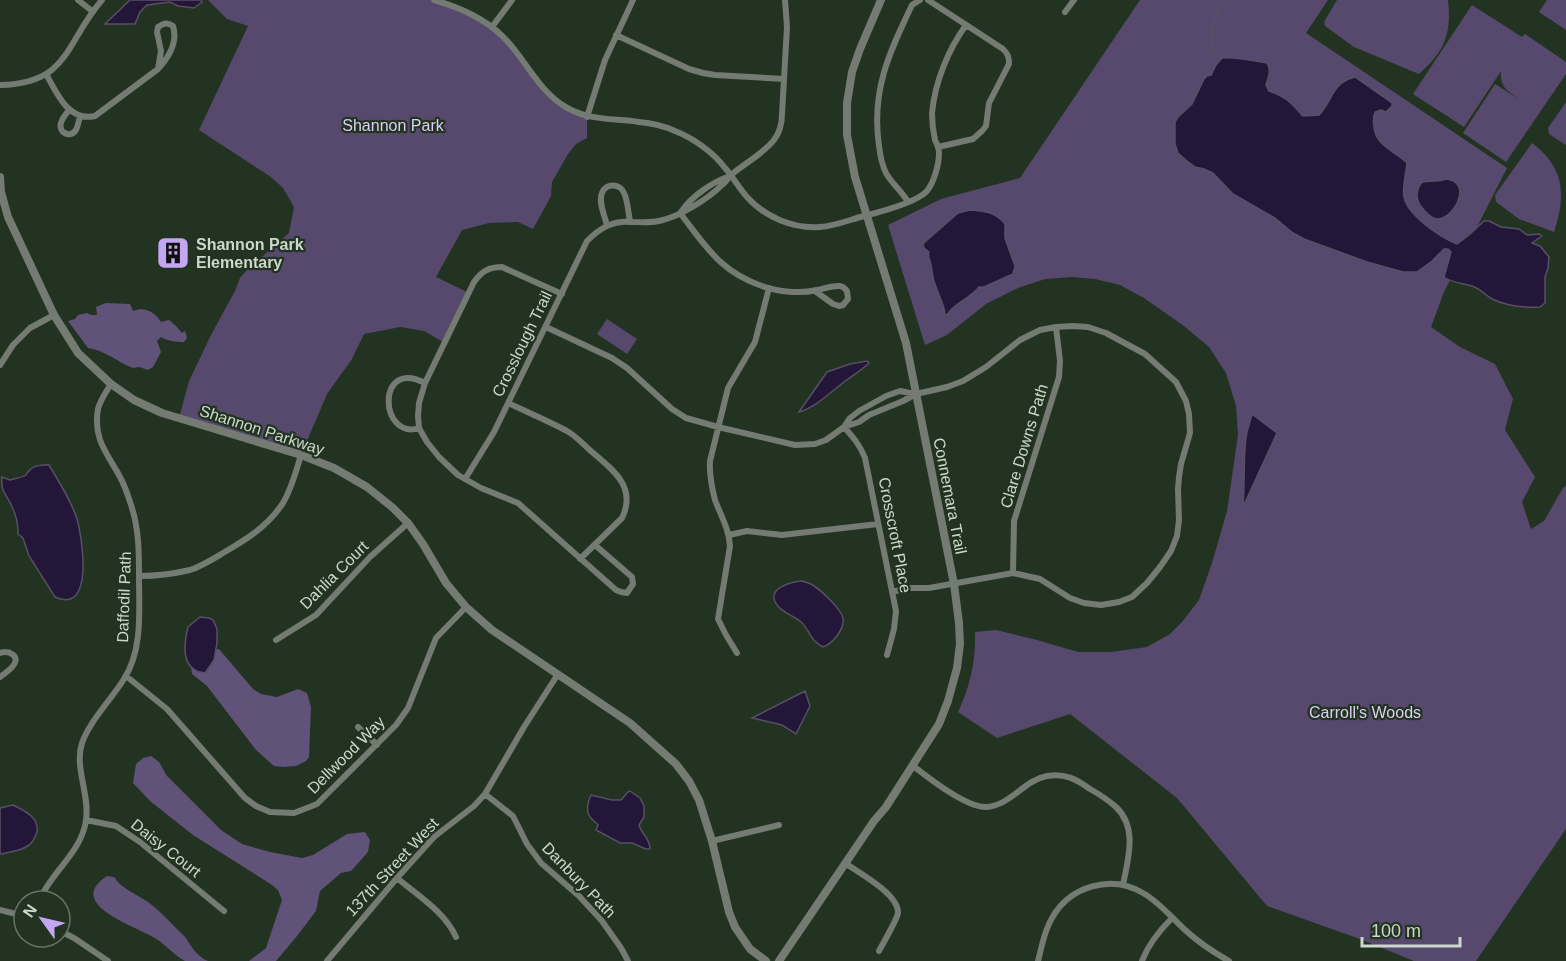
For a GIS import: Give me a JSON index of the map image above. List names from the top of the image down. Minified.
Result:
{"streets":{"street":["Crosslough Trail","Shannon Parkway","Clare Downs Path","Connemara Trail","Crosscroft Place","Dahlia Court","Daffodil Path","Dellwood Way","Daisy Court","137th Street West","Danbury Path"]},"crossings":[["Shannon Parkway","Dahlia Court"],["Shannon Parkway","Daffodil Path"],["Shannon Parkway","Dellwood Way"],["Shannon Parkway","137th Street West"],["Daffodil Path","Dellwood Way"],["Daffodil Path","Daisy Court"],["137th Street West","Danbury Path"]],"parks":["Shannon Park","Carroll's Woods"],"places":{"building":["Shannon Park Elementary"]},"scale_bar":"100 m","north":"top left"}
